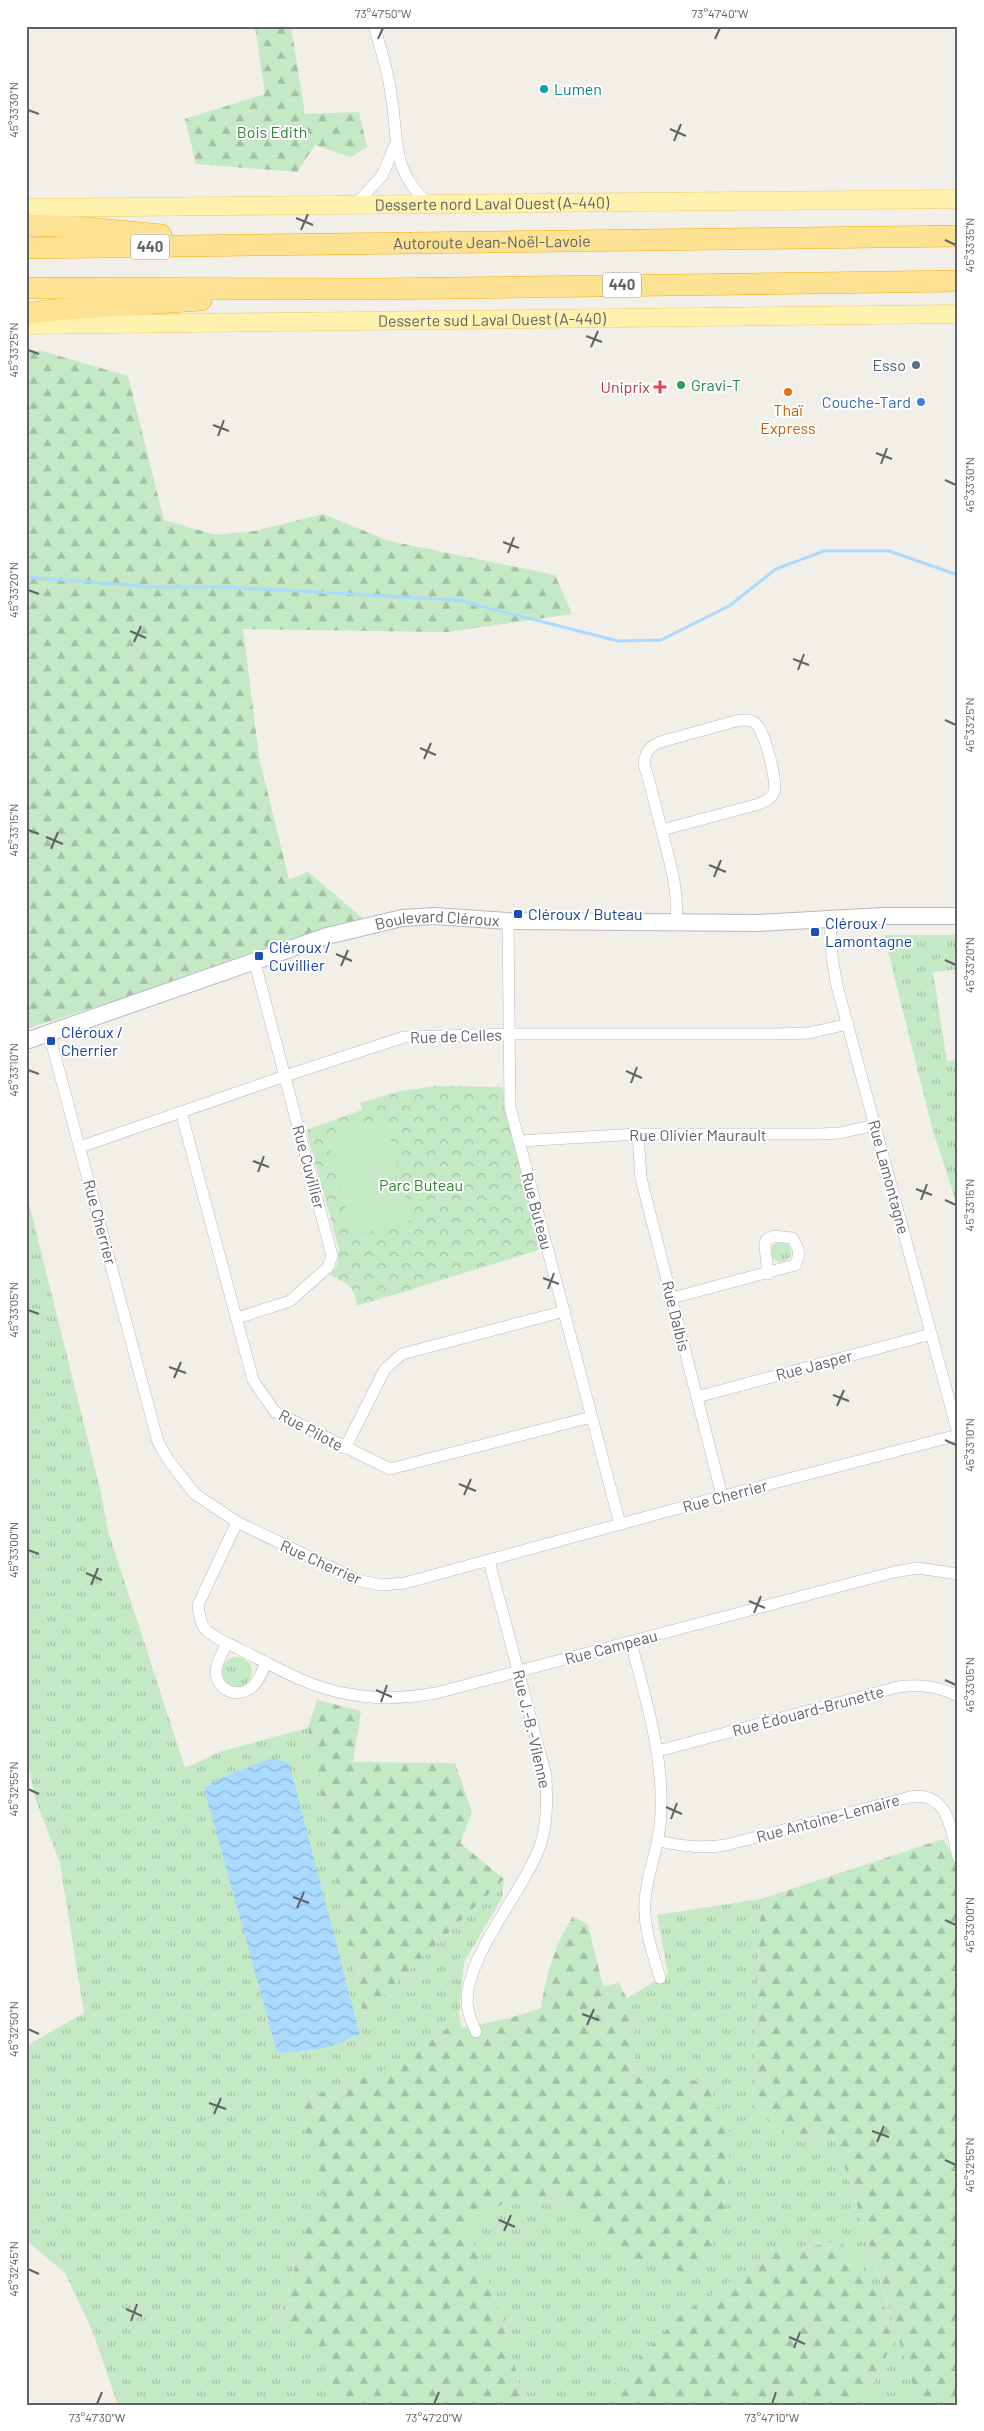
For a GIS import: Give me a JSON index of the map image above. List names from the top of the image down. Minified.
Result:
{"streets":{"highway":["Autoroute Jean-Noël-Lavoie","440"],"main road":["Desserte nord Laval Ouest (A-440)","Desserte sud Laval Ouest (A-440)"],"street":["Boulevard Cléroux","Rue de Celles","Rue Olivier Maurault","Rue Cuvillier","Rue Lamontagne","Rue Buteau","Rue Cherrier","Rue Dalbis","Rue Jasper","Rue Pilote","Rue Campeau","Rue Édouard-Brunette","Rue J.-B.-Vilenne","Rue Antoine-Lemaire"]},"crossings":[["Boulevard Cléroux","Rue Cuvillier"],["Boulevard Cléroux","Rue Lamontagne"],["Boulevard Cléroux","Rue Buteau"],["Boulevard Cléroux","Rue Cherrier"],["Rue de Celles","Rue Cuvillier"],["Rue de Celles","Rue Lamontagne"],["Rue de Celles","Rue Buteau"],["Rue de Celles","Rue Cherrier"],["Rue de Celles","Rue Pilote"],["Rue Olivier Maurault","Rue Lamontagne"],["Rue Olivier Maurault","Rue Buteau"],["Rue Olivier Maurault","Rue Dalbis"],["Rue Cuvillier","Rue Pilote"],["Rue Lamontagne","Rue Cherrier"],["Rue Lamontagne","Rue Jasper"],["Rue Buteau","Rue Cherrier"],["Rue Buteau","Rue Pilote"],["Rue Cherrier","Rue Dalbis"],["Rue Cherrier","Rue Campeau"],["Rue Cherrier","Rue J.-B.-Vilenne"],["Rue Dalbis","Rue Jasper"],["Rue Campeau","Rue J.-B.-Vilenne"]],"parks":["Bois Edith","Parc Buteau"],"places":{"other":["Lumen","Esso","Gravi-T","Thaï Express","Couche-Tard"],"health":["Uniprix"],"transit":["Cléroux / Buteau","Cléroux / Lamontagne","Cléroux / Cuvillier","Cléroux / Cherrier"]},"coordinates":["73°47'50\"W","73°47'40\"W","45°33'30\"N","45°33'35\"N","45°33'25\"N","45°33'20\"N","45°33'15\"N","45°33'10\"N","45°33'05\"N","45°33'00\"N","45°32'55\"N","45°32'50\"N","45°32'45\"N","73°47'30\"W","73°47'20\"W","73°47'10\"W"]}
